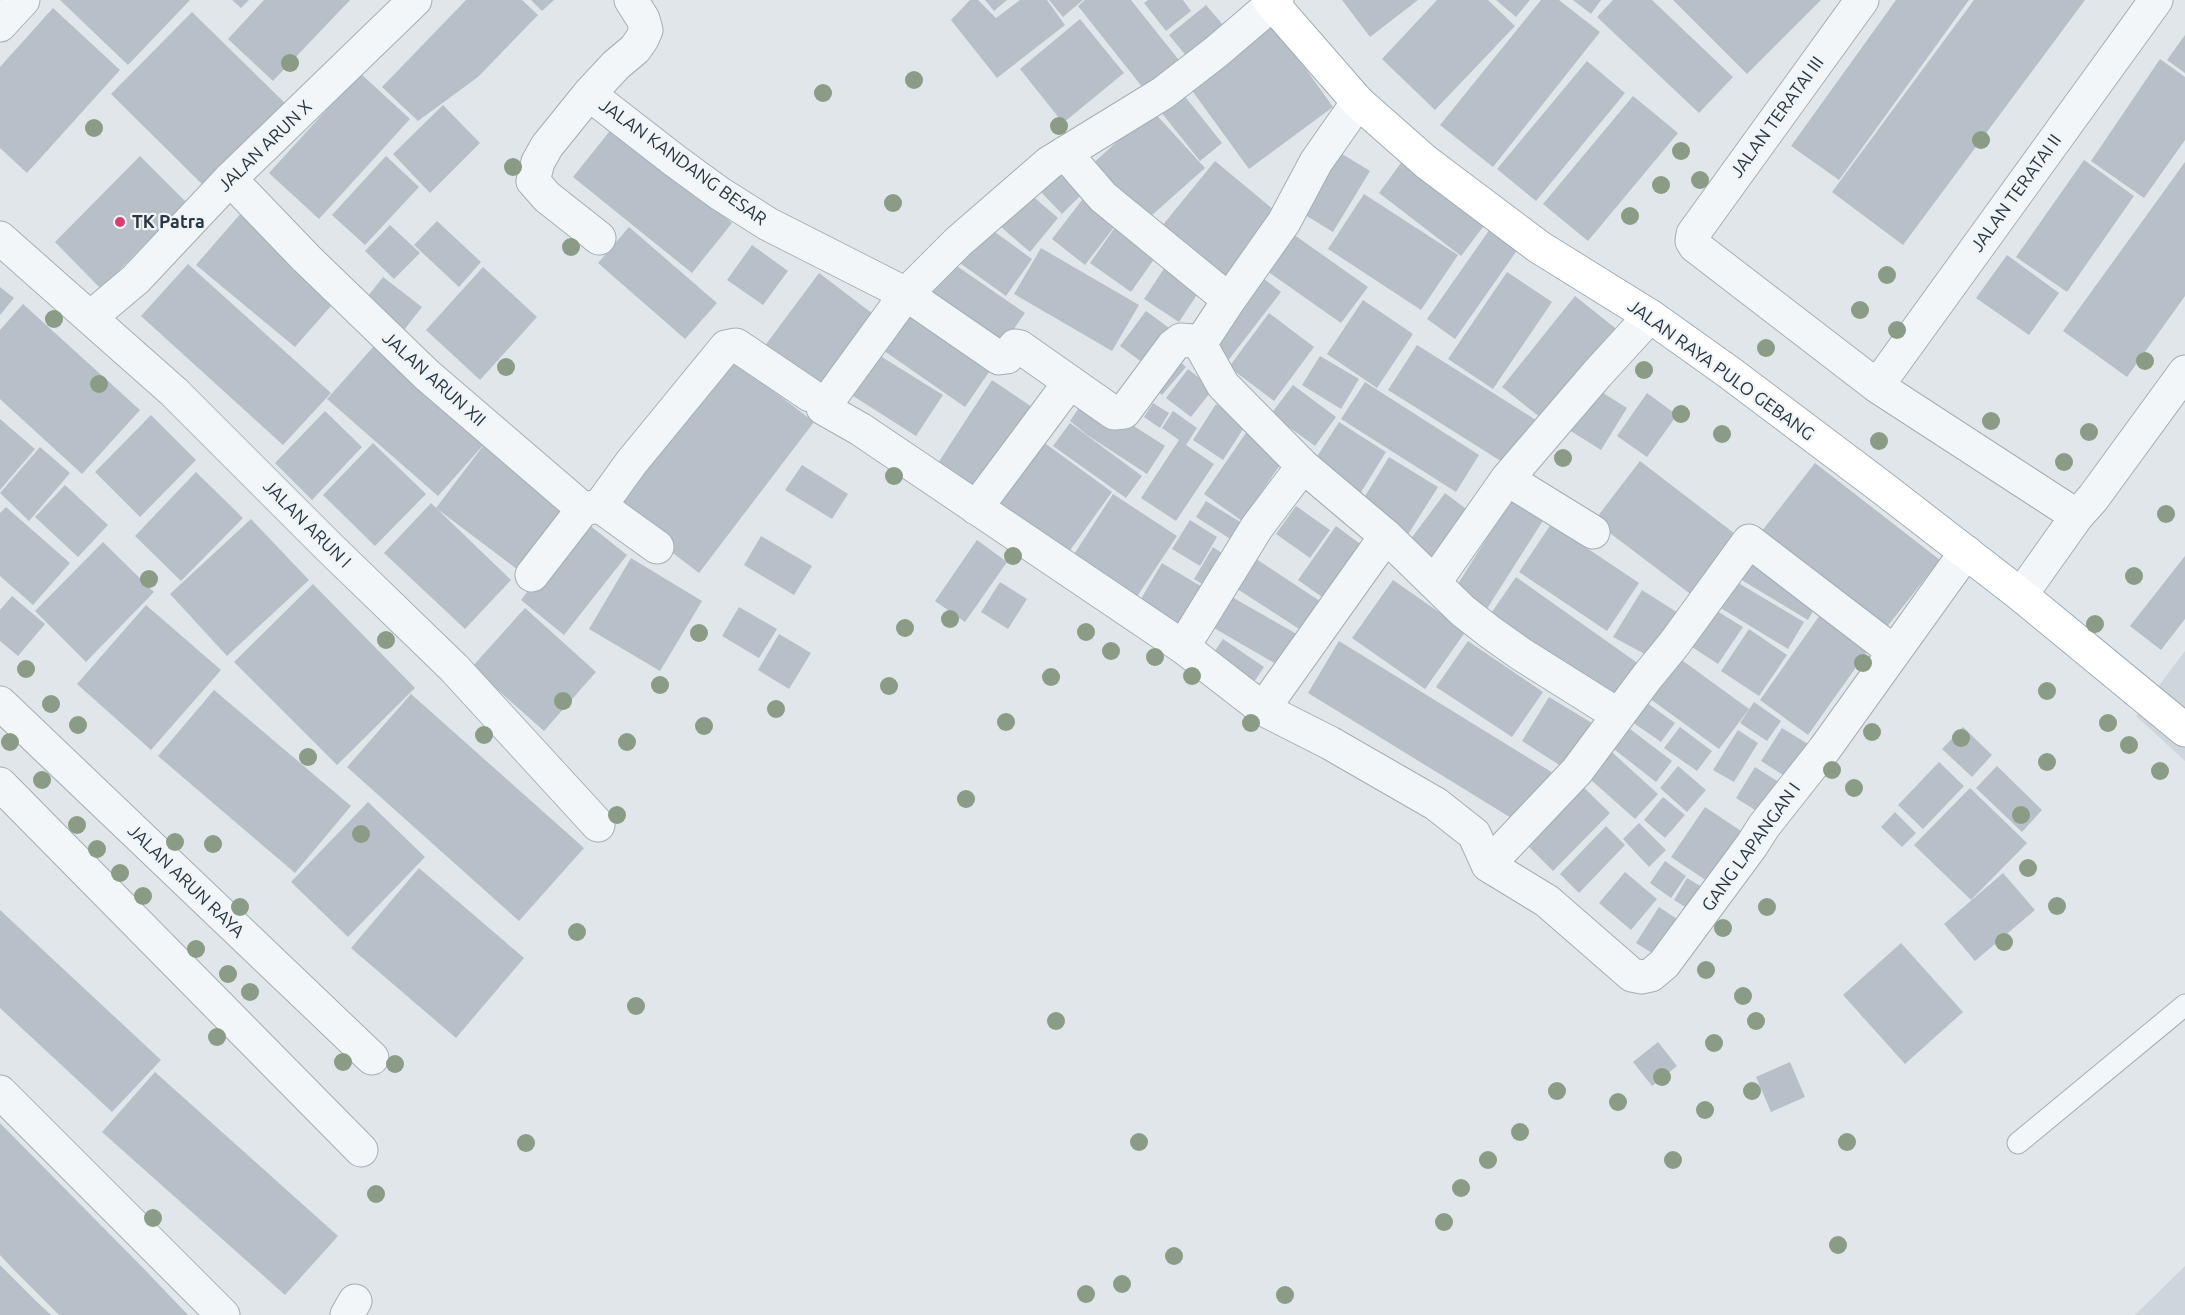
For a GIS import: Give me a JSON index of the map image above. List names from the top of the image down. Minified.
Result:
{"streets":{"main road":["JALAN RAYA PULO GEBANG"],"street":["JALAN TERATAI III","JALAN ARUN X","JALAN KANDANG BESAR","JALAN TERATAI II","JALAN ARUN XII","JALAN ARUN I","GANG LAPANGAN I","JALAN ARUN RAYA"]},"crossings":[["JALAN TERATAI III","JALAN TERATAI II"],["JALAN ARUN X","JALAN ARUN XII"],["JALAN ARUN X","JALAN ARUN I"],["JALAN RAYA PULO GEBANG","GANG LAPANGAN I"]],"places":["TK Patra"]}
